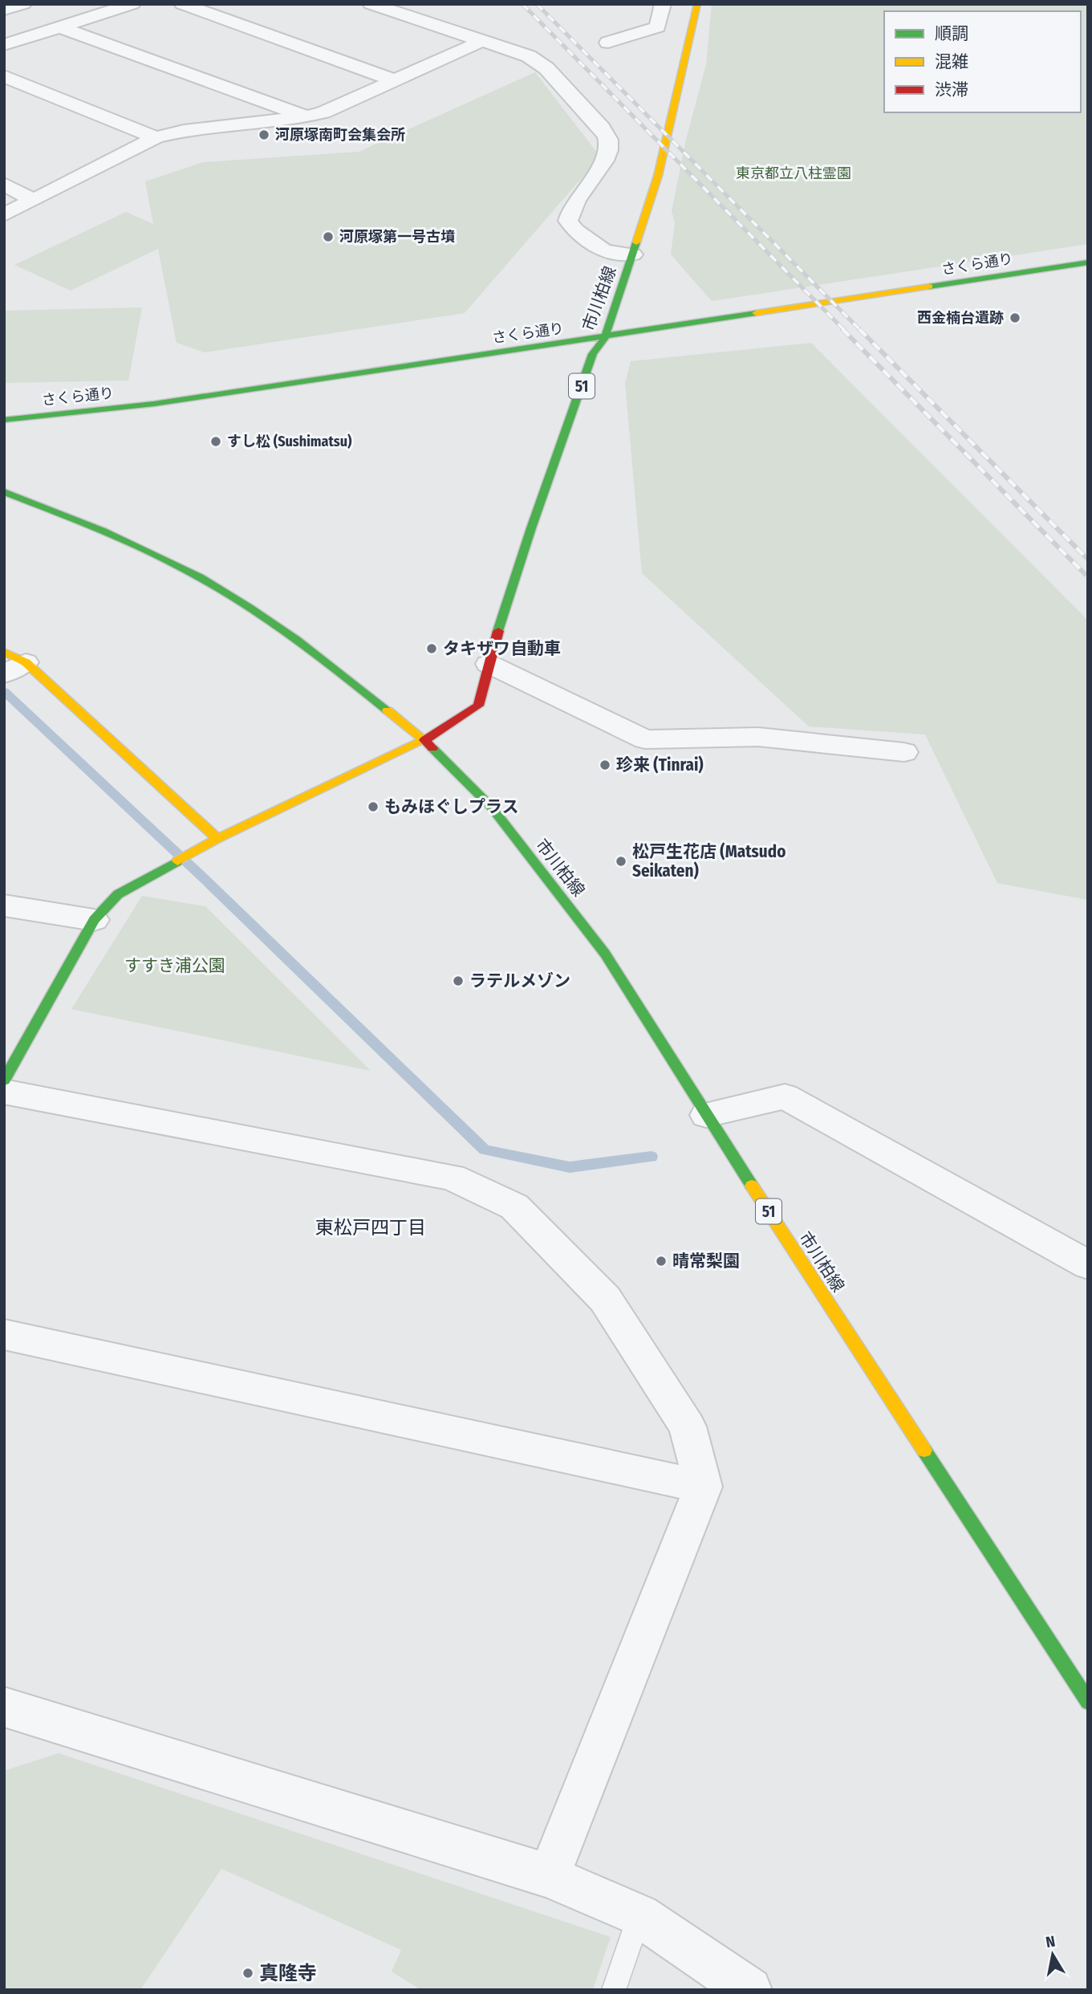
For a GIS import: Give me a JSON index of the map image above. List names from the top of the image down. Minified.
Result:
{"streets":{"street":["さくら通り","市川柏線","51"]},"crossings":[["さくら通り","市川柏線"]],"districts":["東松戸四丁目"],"parks":["東京都立八柱霊園","すすき浦公園"],"places":["河原塚南町会集会所","河原塚第一号古墳","西金楠台遺跡","すし松 (Sushimatsu)","タキザワ自動車","珍来 (Tinrai)","もみほぐしプラス","松戸生花店 (Matsudo Seikaten)","ラテルメゾン","晴常梨園","真隆寺"],"legend":["順調","混雑","渋滞"],"north":"top"}
